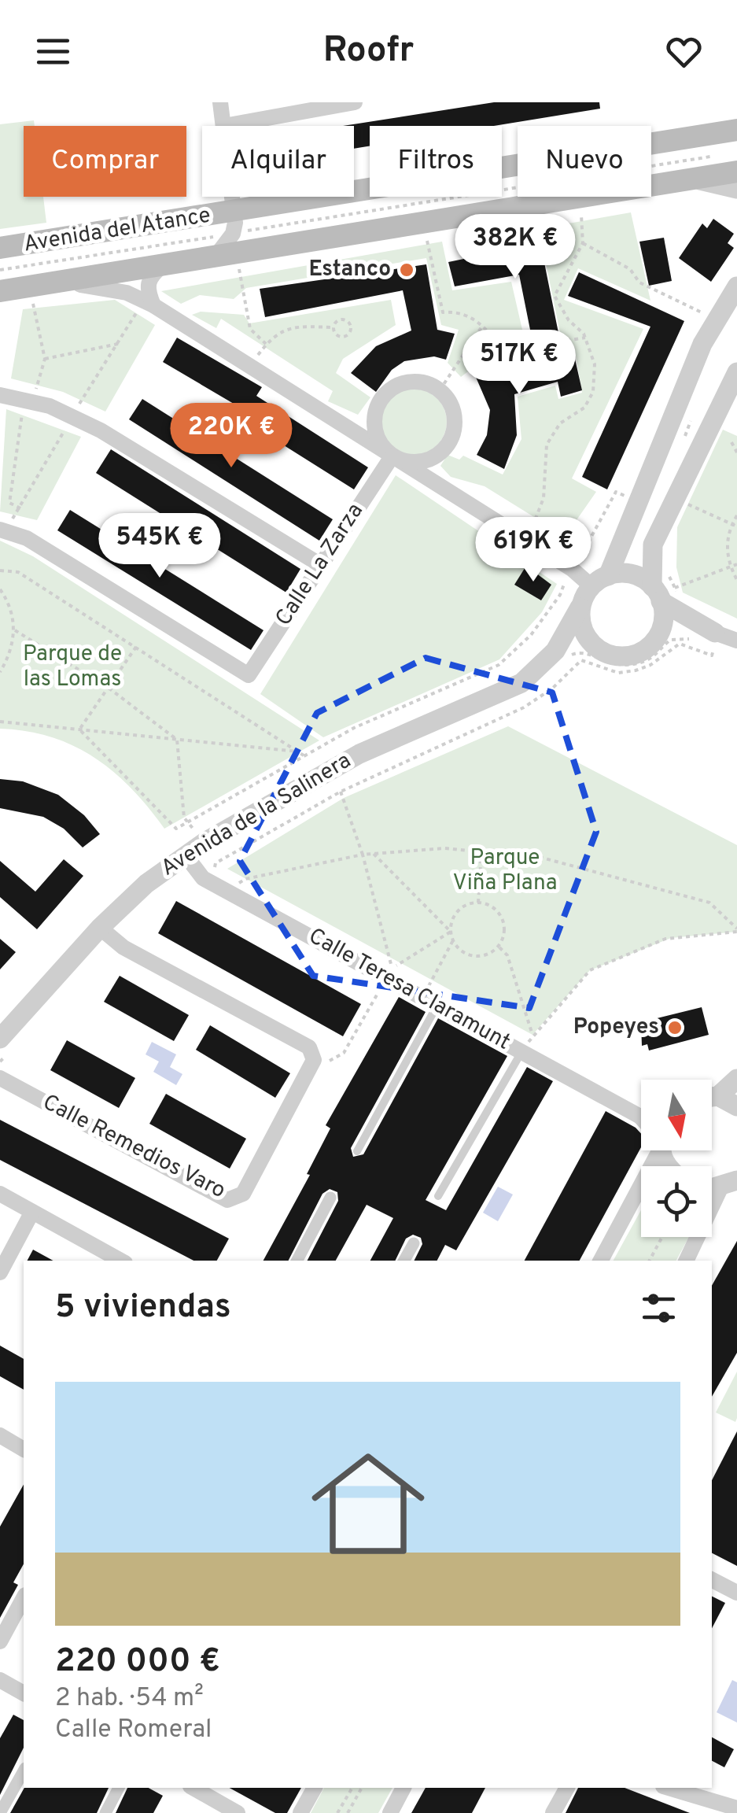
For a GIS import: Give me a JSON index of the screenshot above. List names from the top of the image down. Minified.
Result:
{"streets":{"main road":["Avenida del Atance"],"street":["Calle La Zarza","Avenida de la Salinera","Calle Teresa Claramunt","Calle Remedios Varo"]},"crossings":[["Avenida de la Salinera","Calle Teresa Claramunt"],["Avenida de la Salinera","Calle Remedios Varo"]],"parks":["Parque de las Lomas","Parque Viña Plana"],"places":["Estanco","Popeyes"],"north":"bottom","page":{"header":"Roofr","chip":["Comprar","Alquilar","Filtros","Nuevo"],"price":["382K €","517K €","220K €","545K €","619K €"],"heading":"5 viviendas","list":[{"name":"220 000 €","note":"2 hab. · 54 m² · Calle Romeral"}]}}
